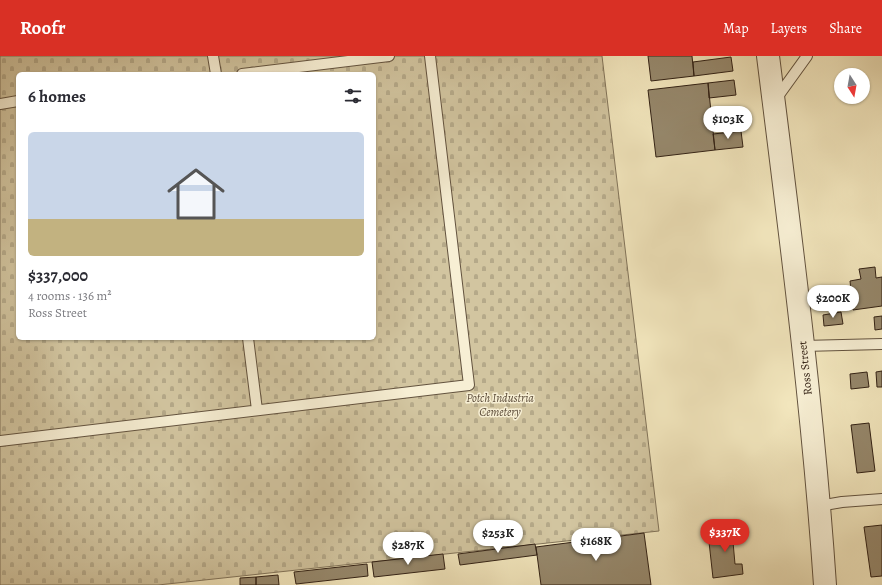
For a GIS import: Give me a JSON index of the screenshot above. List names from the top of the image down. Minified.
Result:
{"streets":{"street":["Ross Street"]},"parks":["Potch Industria Cemetery"],"north":"bottom","page":{"header":"Roofr","nav":["Map","Layers","Share"],"heading":"6 homes","price":["$103K","$200K","$337K","$253K","$168K","$287K"],"list":[{"name":"$337,000","note":"4 rooms · 136 m² · Ross Street"}]}}
